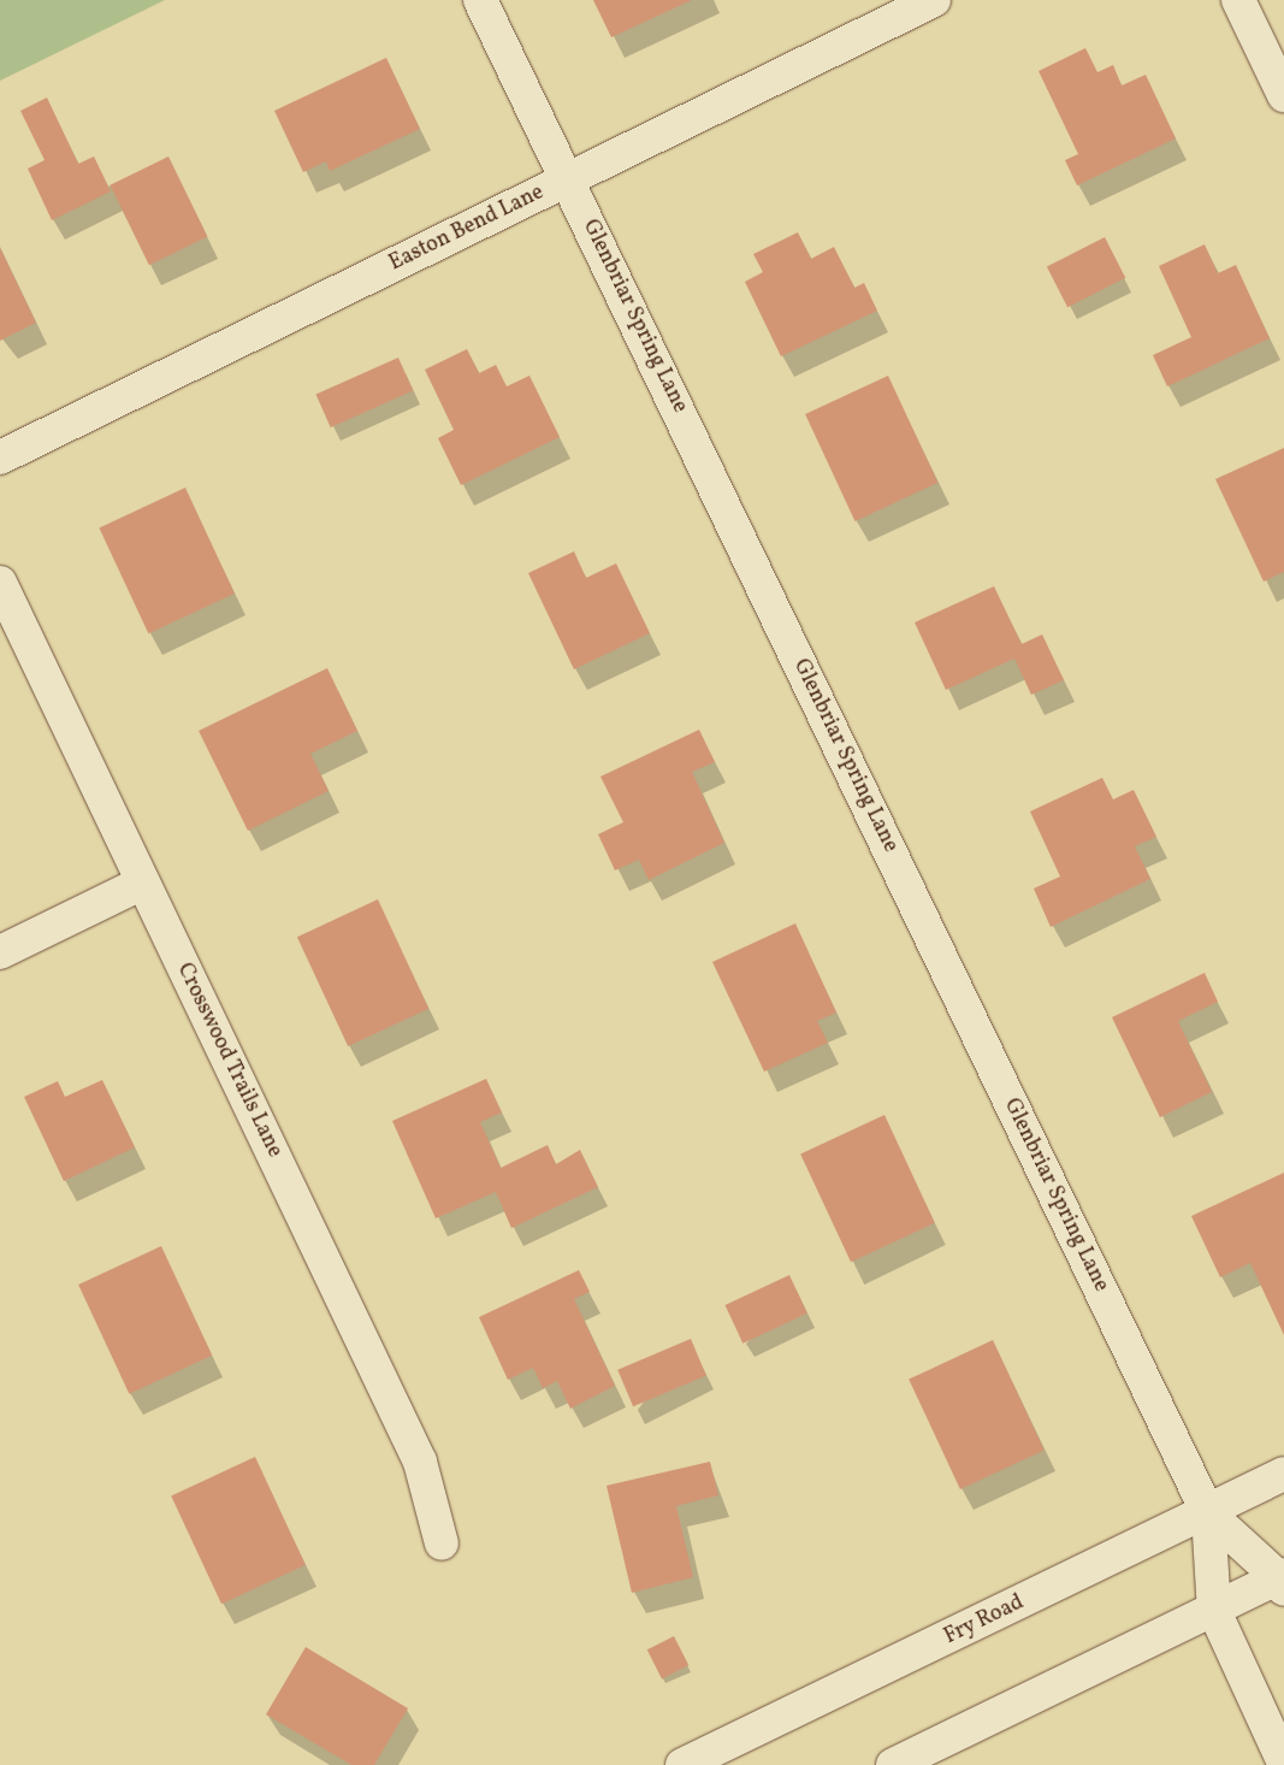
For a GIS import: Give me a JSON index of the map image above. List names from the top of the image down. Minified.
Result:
{"streets":{"street":["Easton Bend Lane","Glenbriar Spring Lane","Crosswood Trails Lane","Fry Road"]},"crossings":[["Easton Bend Lane","Glenbriar Spring Lane"],["Glenbriar Spring Lane","Fry Road"]]}
